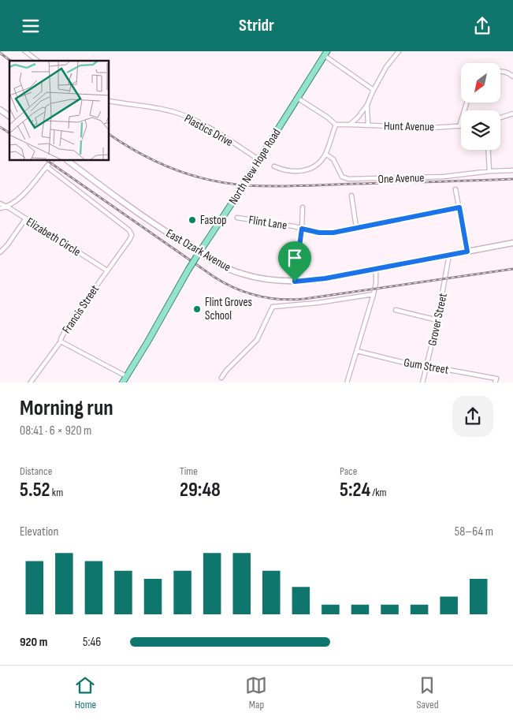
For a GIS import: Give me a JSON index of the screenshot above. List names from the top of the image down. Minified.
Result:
{"streets":{"main road":["North New Hope Road","East Ozark Avenue"],"street":["Hunt Avenue","Plastics Drive","One Avenue","Flint Lane","Elizabeth Circle","Francis Street","Grover Street","Gum Street"]},"crossings":[["Plastics Drive","North New Hope Road"],["North New Hope Road","East Ozark Avenue"],["Elizabeth Circle","Francis Street"],["East Ozark Avenue","Grover Street"],["Grover Street","Gum Street"]],"places":["Fastop","Flint Groves School"],"north":"bottom left","page":{"header":"Stridr","heading":["Morning run","08:41 · 6 × 920 m"],"stats":[["Distance","5.52 km"],["Time","29:48"],["Pace","5:24 /km"]],"chart":["Elevation","58–64 m"],"list":[{"name":"920 m","note":"5:46"}],"tabs":["Home","Map","Saved"]}}
